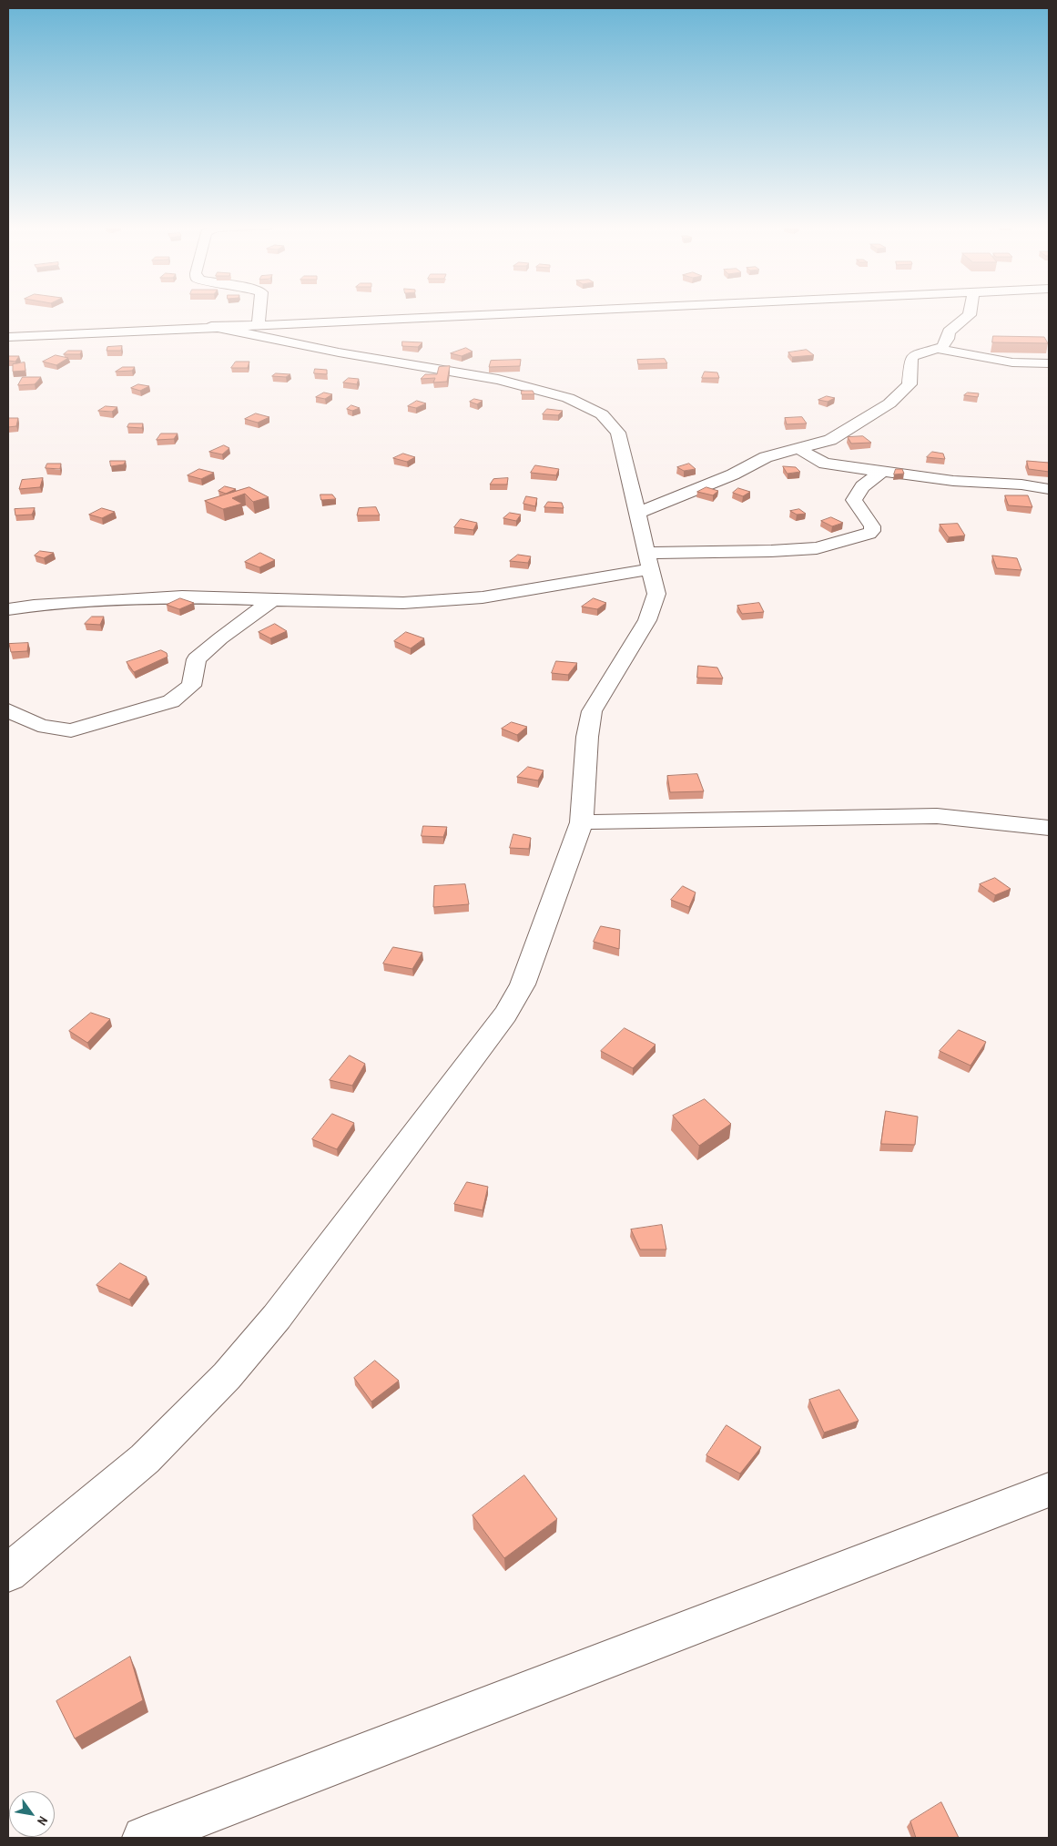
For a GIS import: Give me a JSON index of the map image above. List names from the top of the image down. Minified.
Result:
{"north":"bottom right"}
